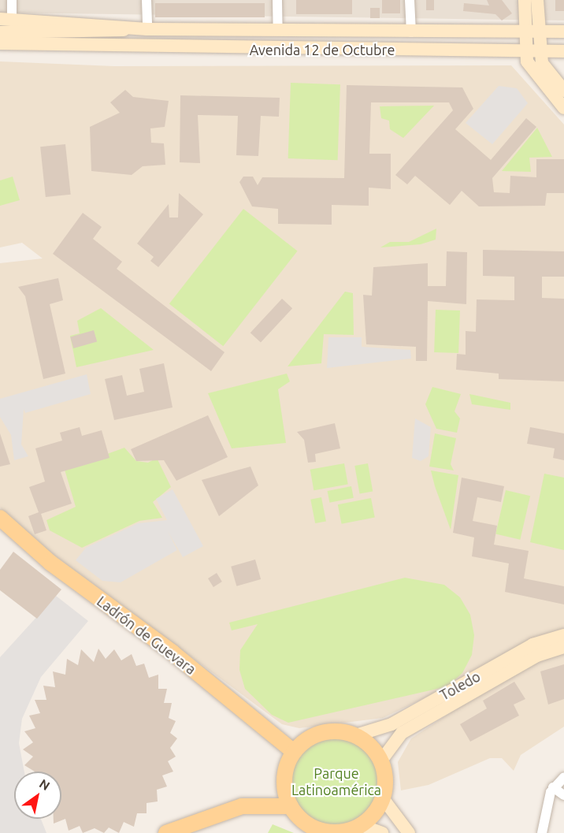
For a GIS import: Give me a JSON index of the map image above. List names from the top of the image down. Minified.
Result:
{"streets":{"main road":["Avenida 12 de Octubre","Ladrón de Guevara","Toledo"]},"crossings":[["Ladrón de Guevara","Toledo"]],"parks":["Parque Latinoamérica"],"north":"top right"}
